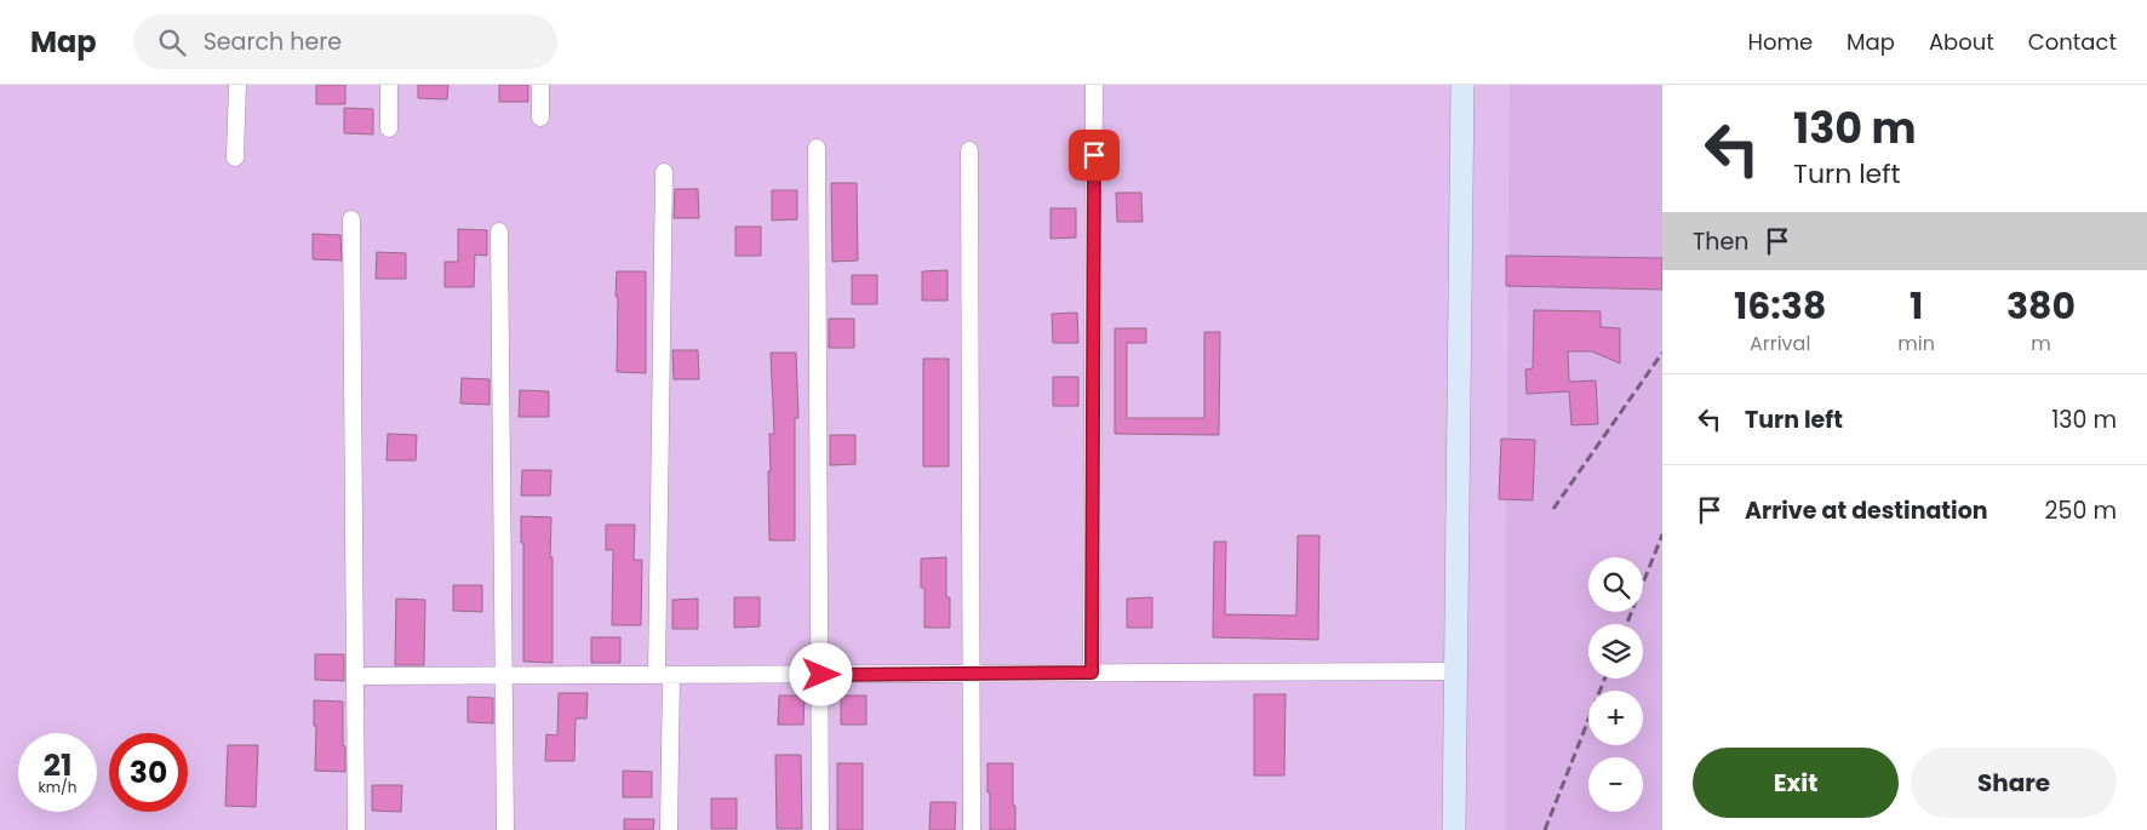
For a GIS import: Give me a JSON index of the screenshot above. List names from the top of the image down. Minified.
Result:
{"page":{"header":"Map","search":"Search here","nav":["Home","Map","About","Contact"],"turn":["130 m","Turn left"],"then":"Then","eta":["16:38","Arrival","1","min","380","m"],"list":[{"name":"Turn left","value":"130 m"},{"name":"Arrive at destination","value":"250 m"}],"map_buttons":["+","−"],"speed":"21 km/h","limit":"30","buttons":["Exit","Share"]}}
